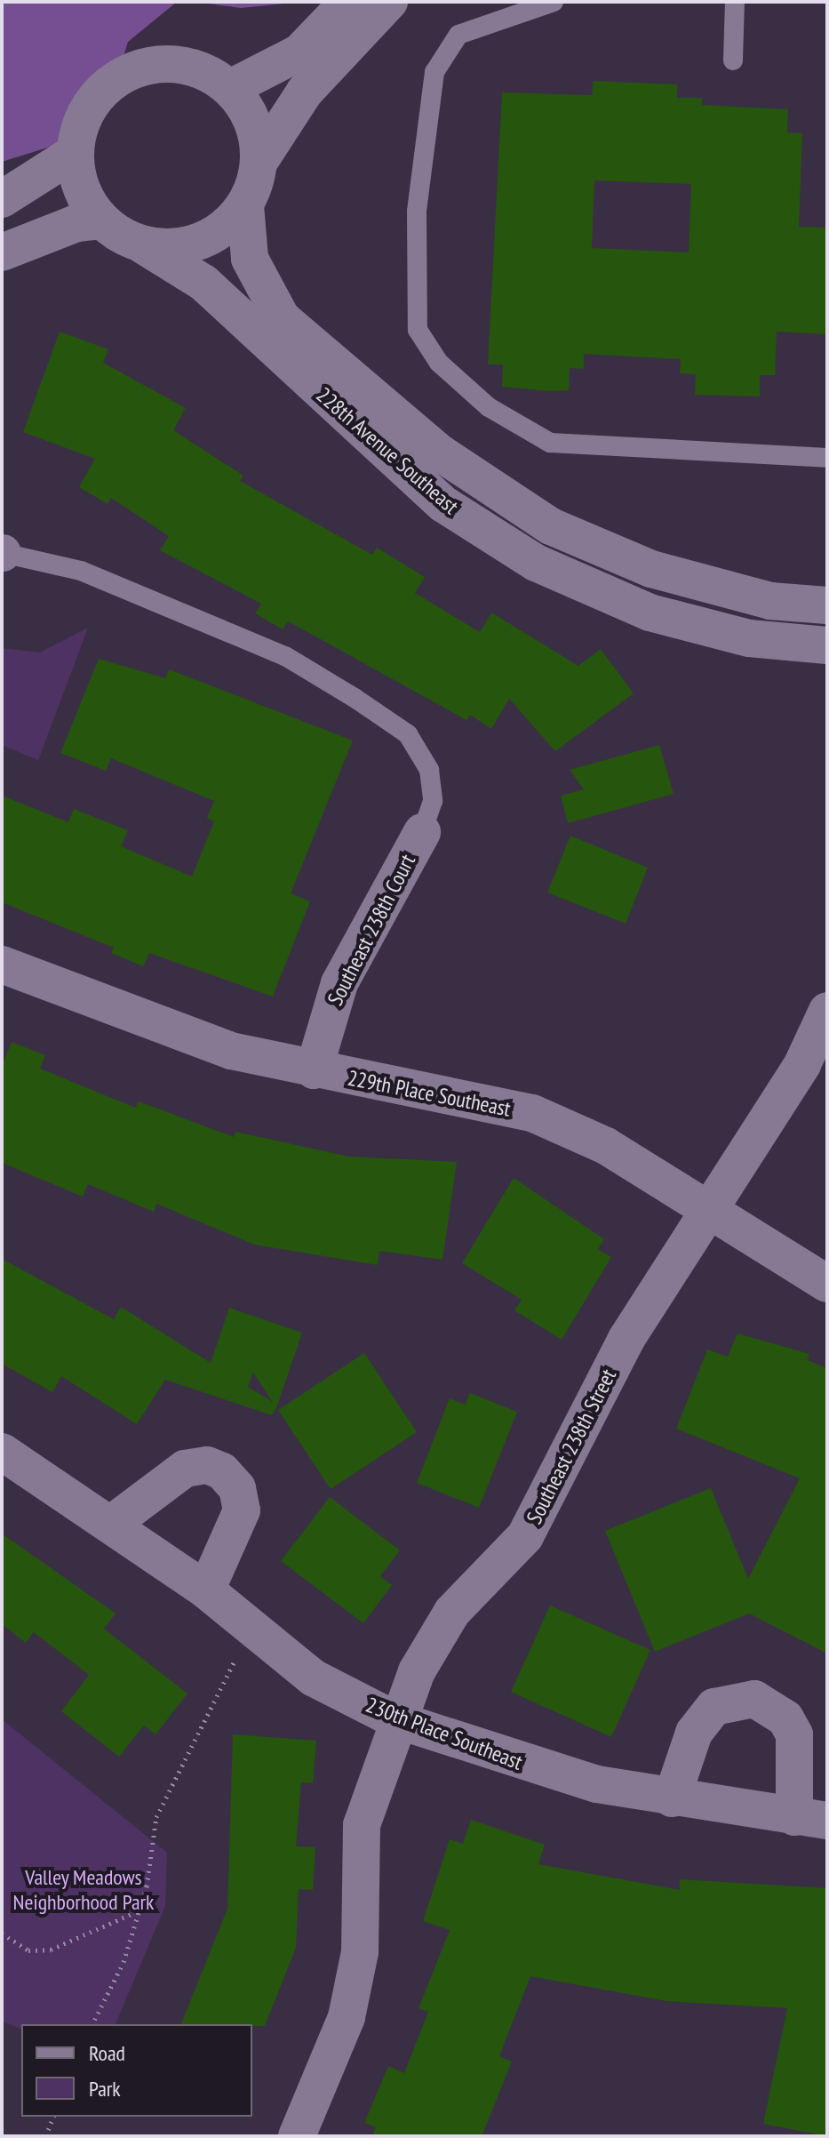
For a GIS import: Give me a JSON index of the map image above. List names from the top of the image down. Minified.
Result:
{"streets":{"street":["228th Avenue Southeast","Southeast 238th Court","229th Place Southeast","Southeast 238th Street","230th Place Southeast"]},"crossings":[["Southeast 238th Court","229th Place Southeast"],["229th Place Southeast","Southeast 238th Street"],["Southeast 238th Street","230th Place Southeast"]],"parks":["Valley Meadows Neighborhood Park"],"legend":["Road","Park"]}
